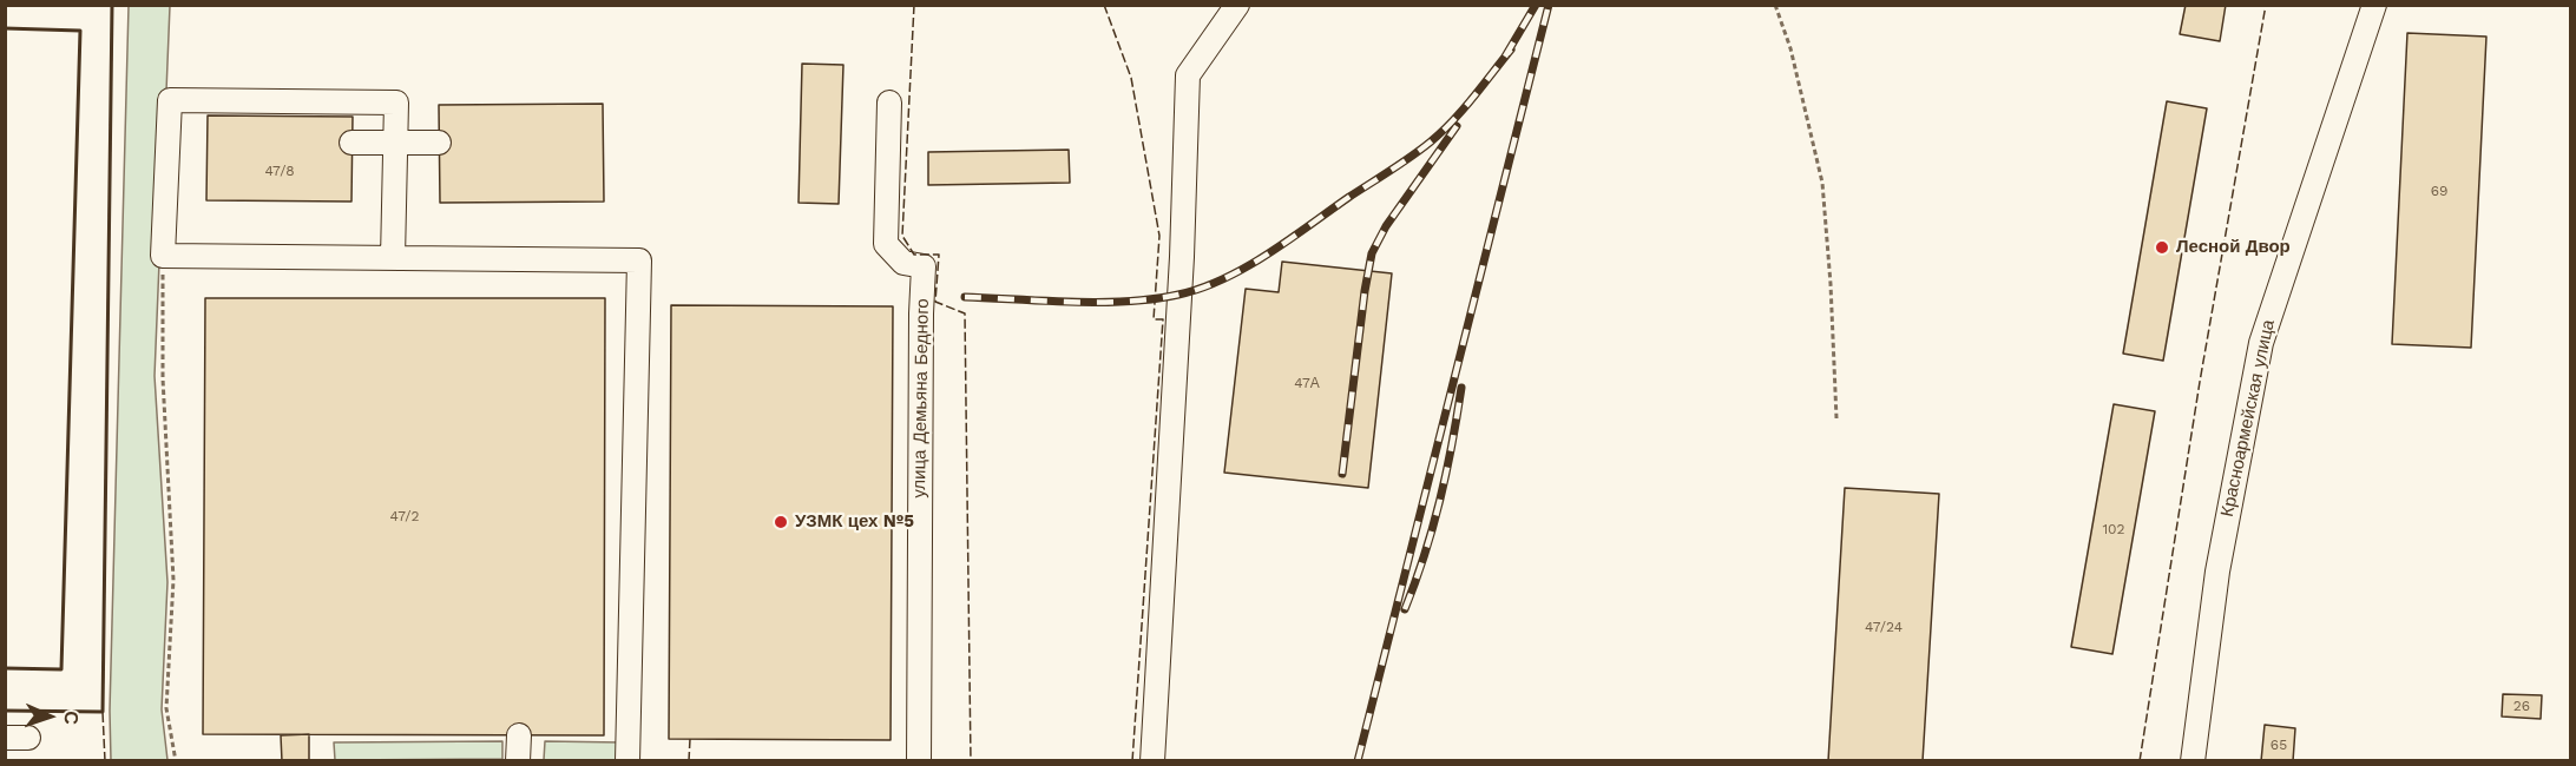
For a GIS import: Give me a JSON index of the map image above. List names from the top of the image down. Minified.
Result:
{"streets":{"street":["улица Демьяна Бедного","Красноармейская улица"]},"places":["Лесной Двор","УЗМК цех №5"],"house_numbers":["47/8","69","47А","47/2","102","47/24","26","65"],"north":"right"}
